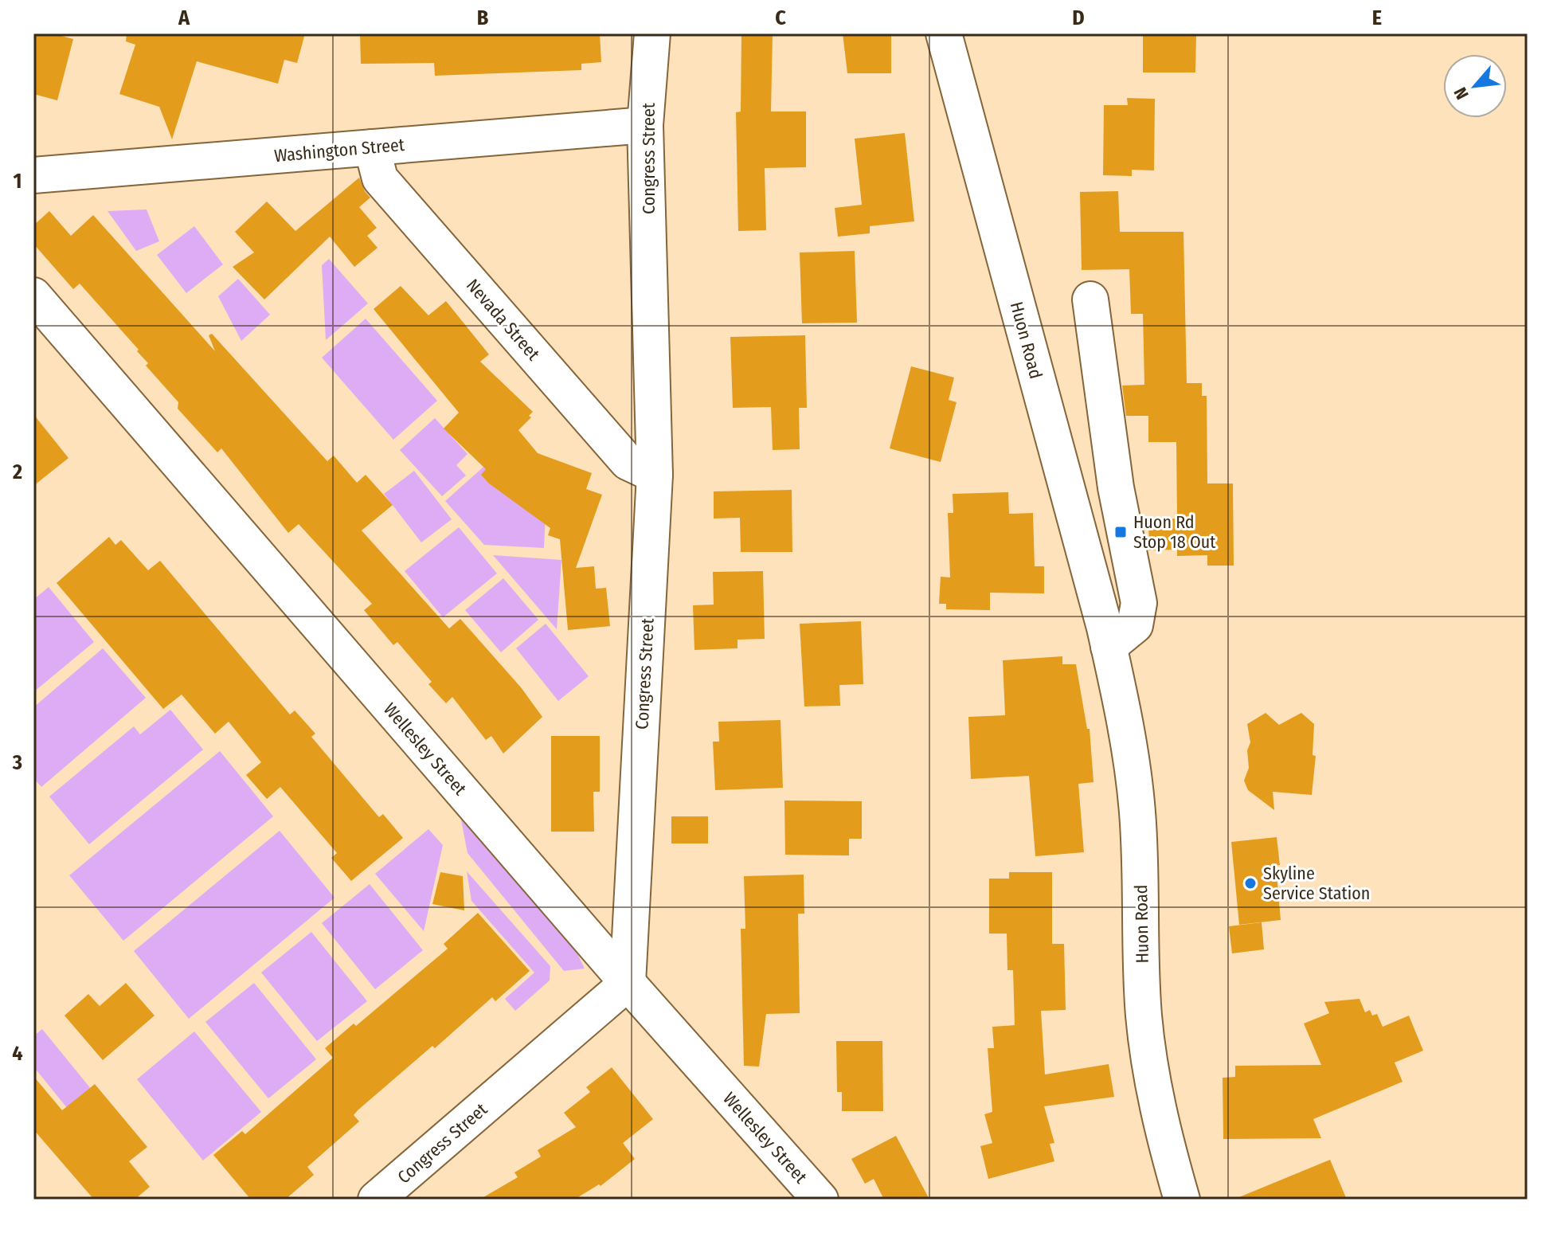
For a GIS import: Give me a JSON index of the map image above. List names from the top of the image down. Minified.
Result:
{"streets":{"street":["Washington Street","Congress Street","Nevada Street","Huon Road","Wellesley Street"]},"crossings":[["Washington Street","Congress Street"],["Washington Street","Nevada Street"],["Congress Street","Nevada Street"],["Congress Street","Wellesley Street"]],"places":{"transit":["Huon Rd Stop 18 Out"],"other":["Skyline Service Station"]},"north":"bottom left","grid":{"columns":["A","B","C","D","E"],"rows":["1","2","3","4"]}}
